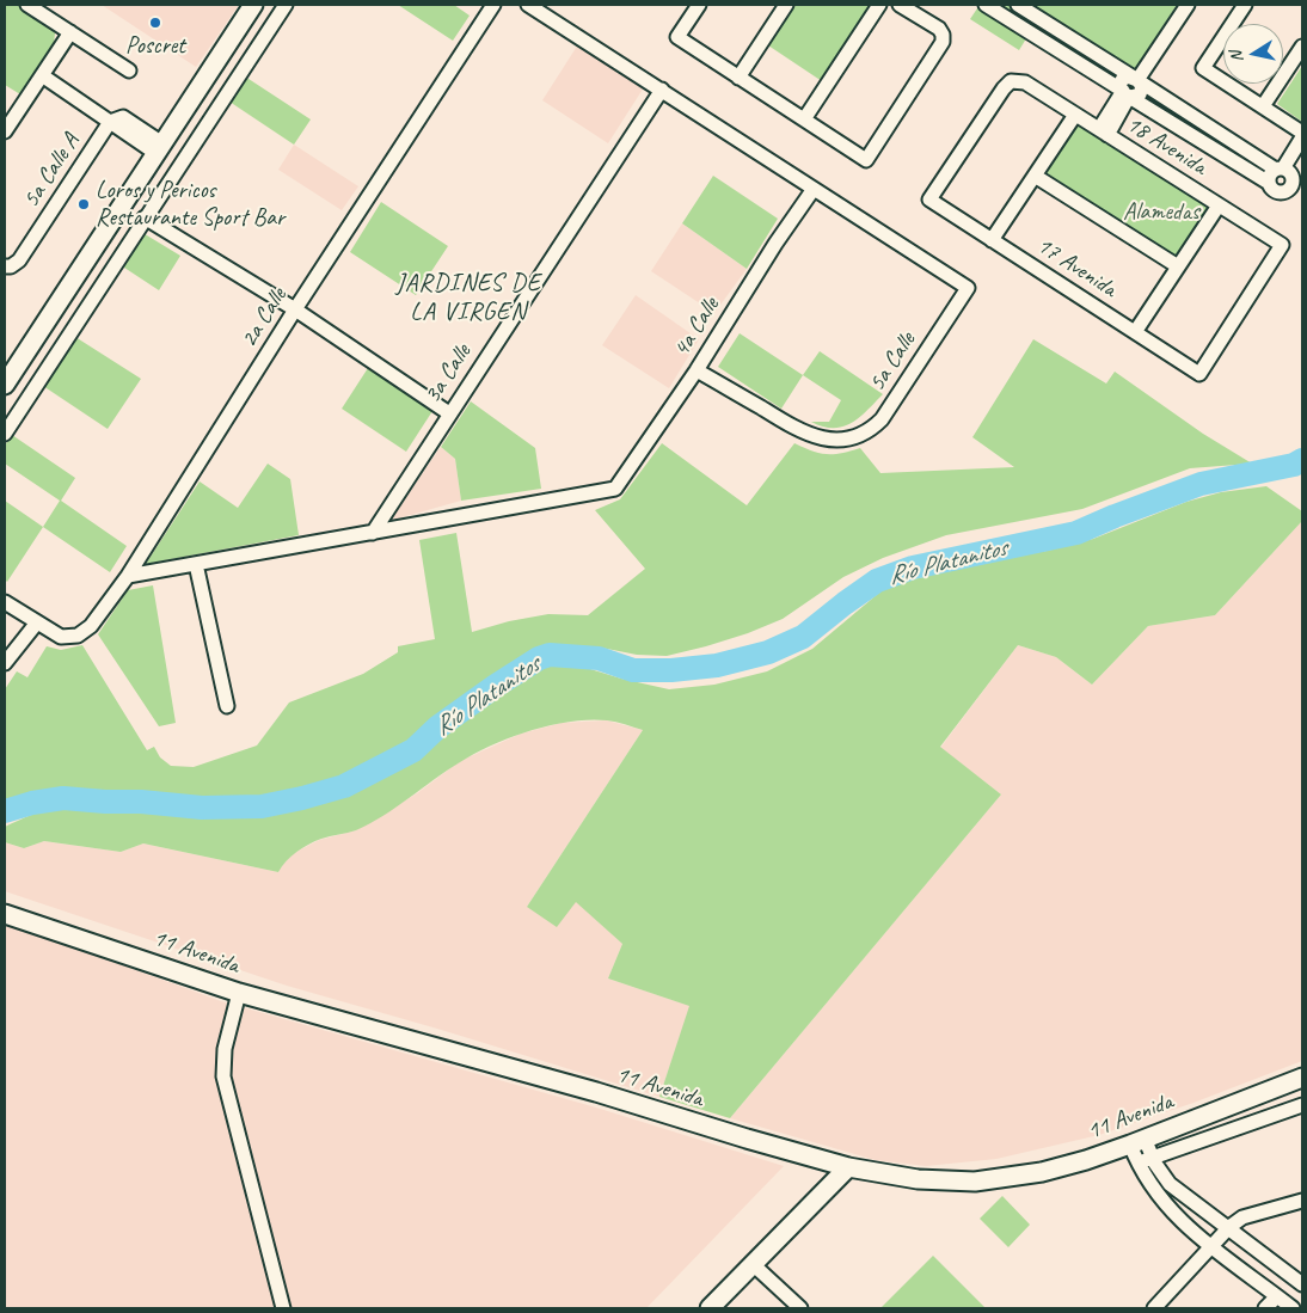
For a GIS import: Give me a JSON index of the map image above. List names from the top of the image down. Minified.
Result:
{"streets":{"main road":["11 Avenida"],"street":["18 Avenida","5a Calle A","17 Avenida","2a Calle","4a Calle","5a Calle","3a Calle"]},"crossings":[["18 Avenida","17 Avenida"],["4a Calle","5a Calle"],["4a Calle","3a Calle"]],"districts":["JARDINES DE LA VIRGEN"],"water":["Río Platanitos"],"parks":["Alamedas"],"places":["Poscret","Loros y Pericos Restaurante Sport Bar"],"north":"left"}
